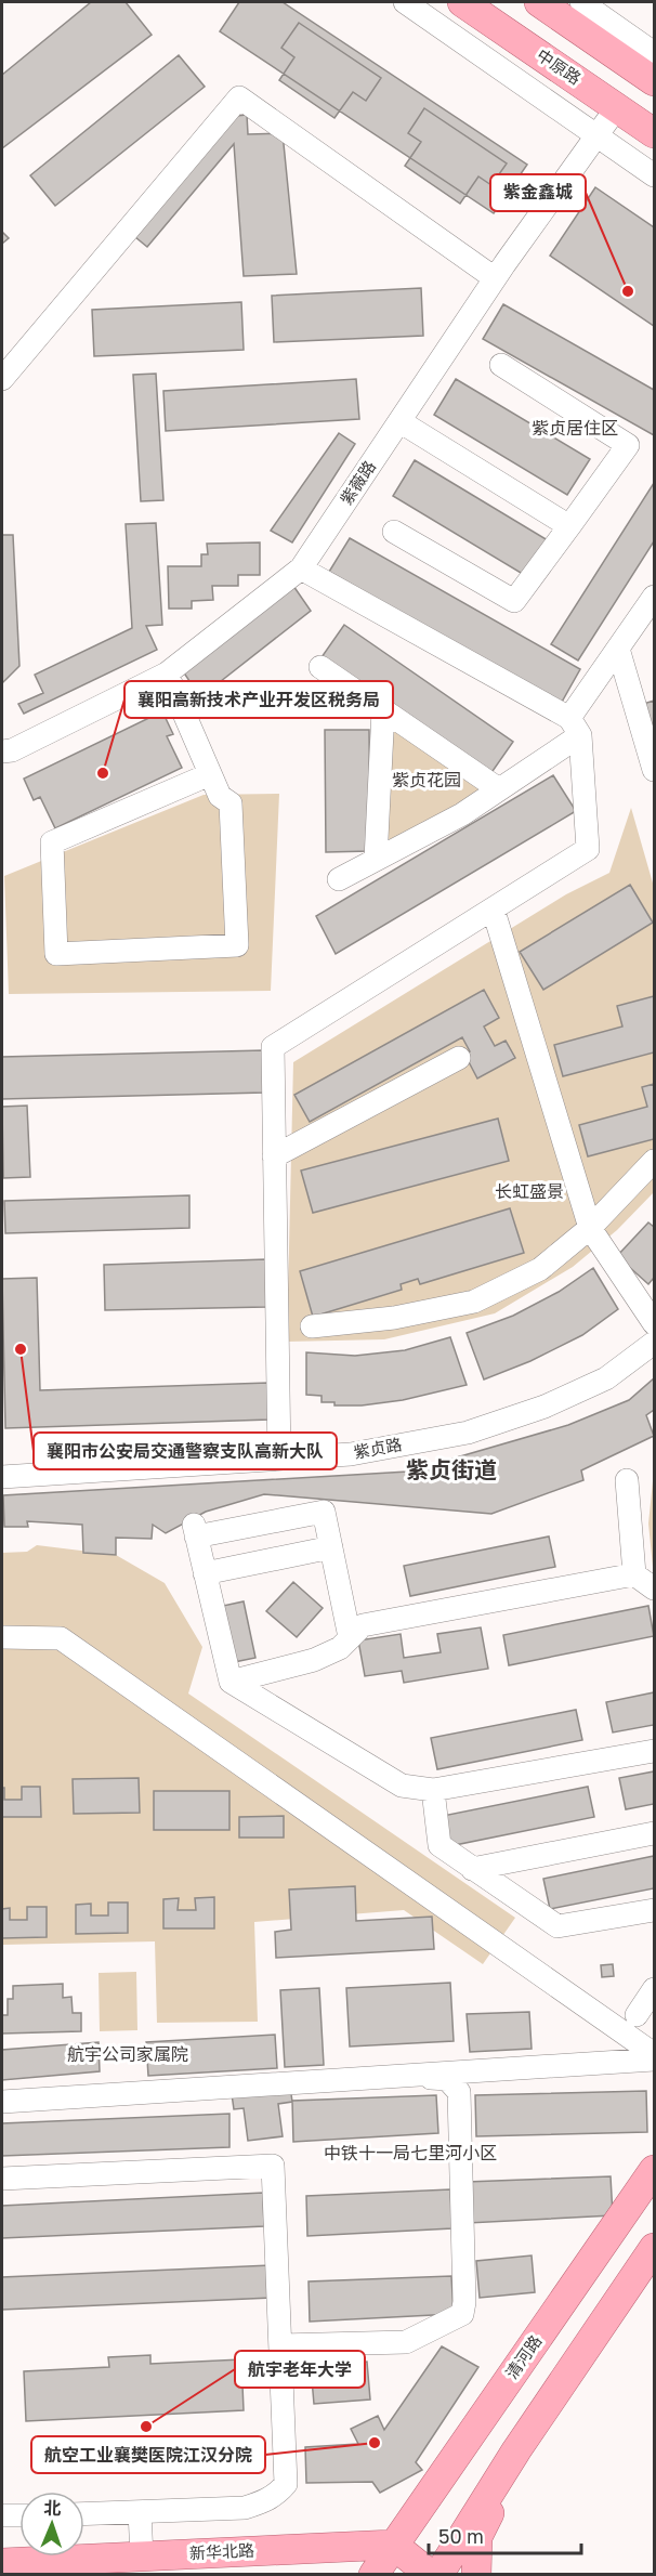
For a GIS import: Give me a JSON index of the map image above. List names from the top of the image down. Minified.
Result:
{"streets":{"main road":["中原路","清河路","新华北路"],"street":["紫薇路","紫贞路"]},"crossings":[["中原路","紫薇路"],["清河路","新华北路"]],"districts":["紫贞居住区","紫贞花园","长虹盛景","紫贞街道","航宇公司家属院","中铁十一局七里河小区"],"places":["紫金鑫城","襄阳高新技术产业开发区税务局","襄阳市公安局交通警察支队高新大队","航宇老年大学","航空工业襄樊医院江汉分院"],"scale_bar":"50 m","north":"top"}
